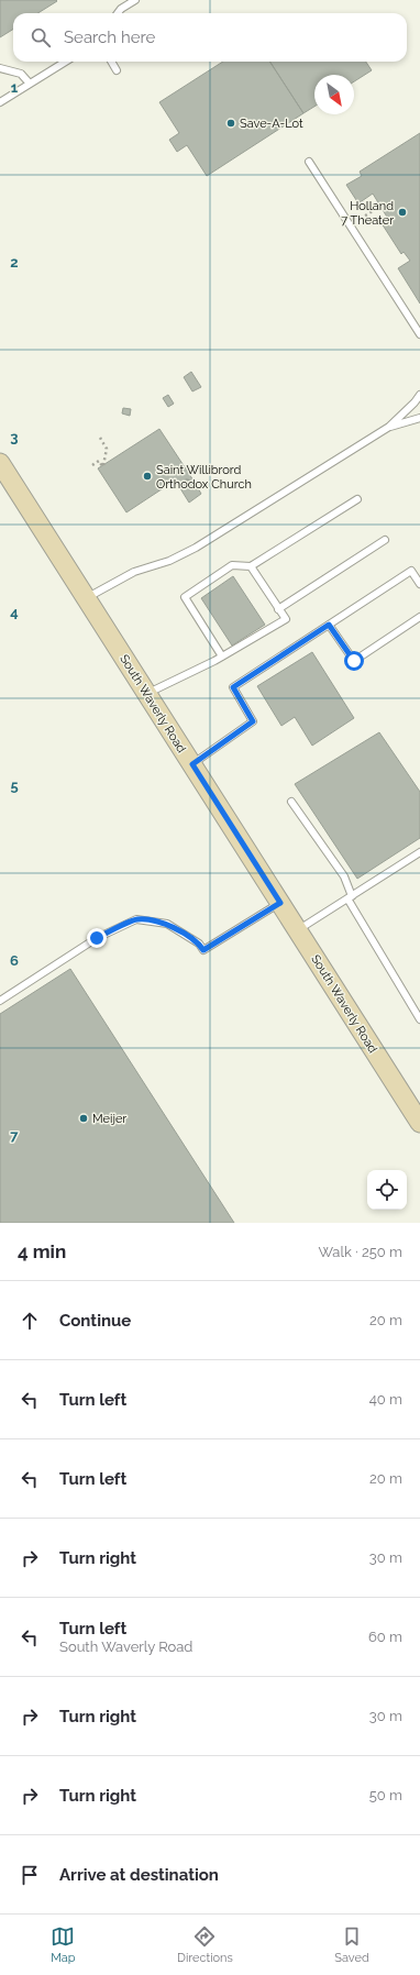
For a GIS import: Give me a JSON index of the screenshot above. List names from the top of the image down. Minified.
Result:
{"streets":{"main road":["South Waverly Road"]},"places":["Save-A-Lot","Holland 7 Theater","Saint Willibrord Orthodox Church","Meijer"],"north":"bottom right","page":{"search":"Search here","heading":["4 min","Walk · 250 m"],"list":[["Continue","20 m"],["Turn left","40 m"],["Turn left","20 m"],["Turn right","30 m"],["Turn left","South Waverly Road","60 m"],["Turn right","30 m"],["Turn right","50 m"],"Arrive at destination"],"nav":["Map","Directions","Saved"]},"grid":{"rows":["1","2","3","4","5","6","7"]}}
